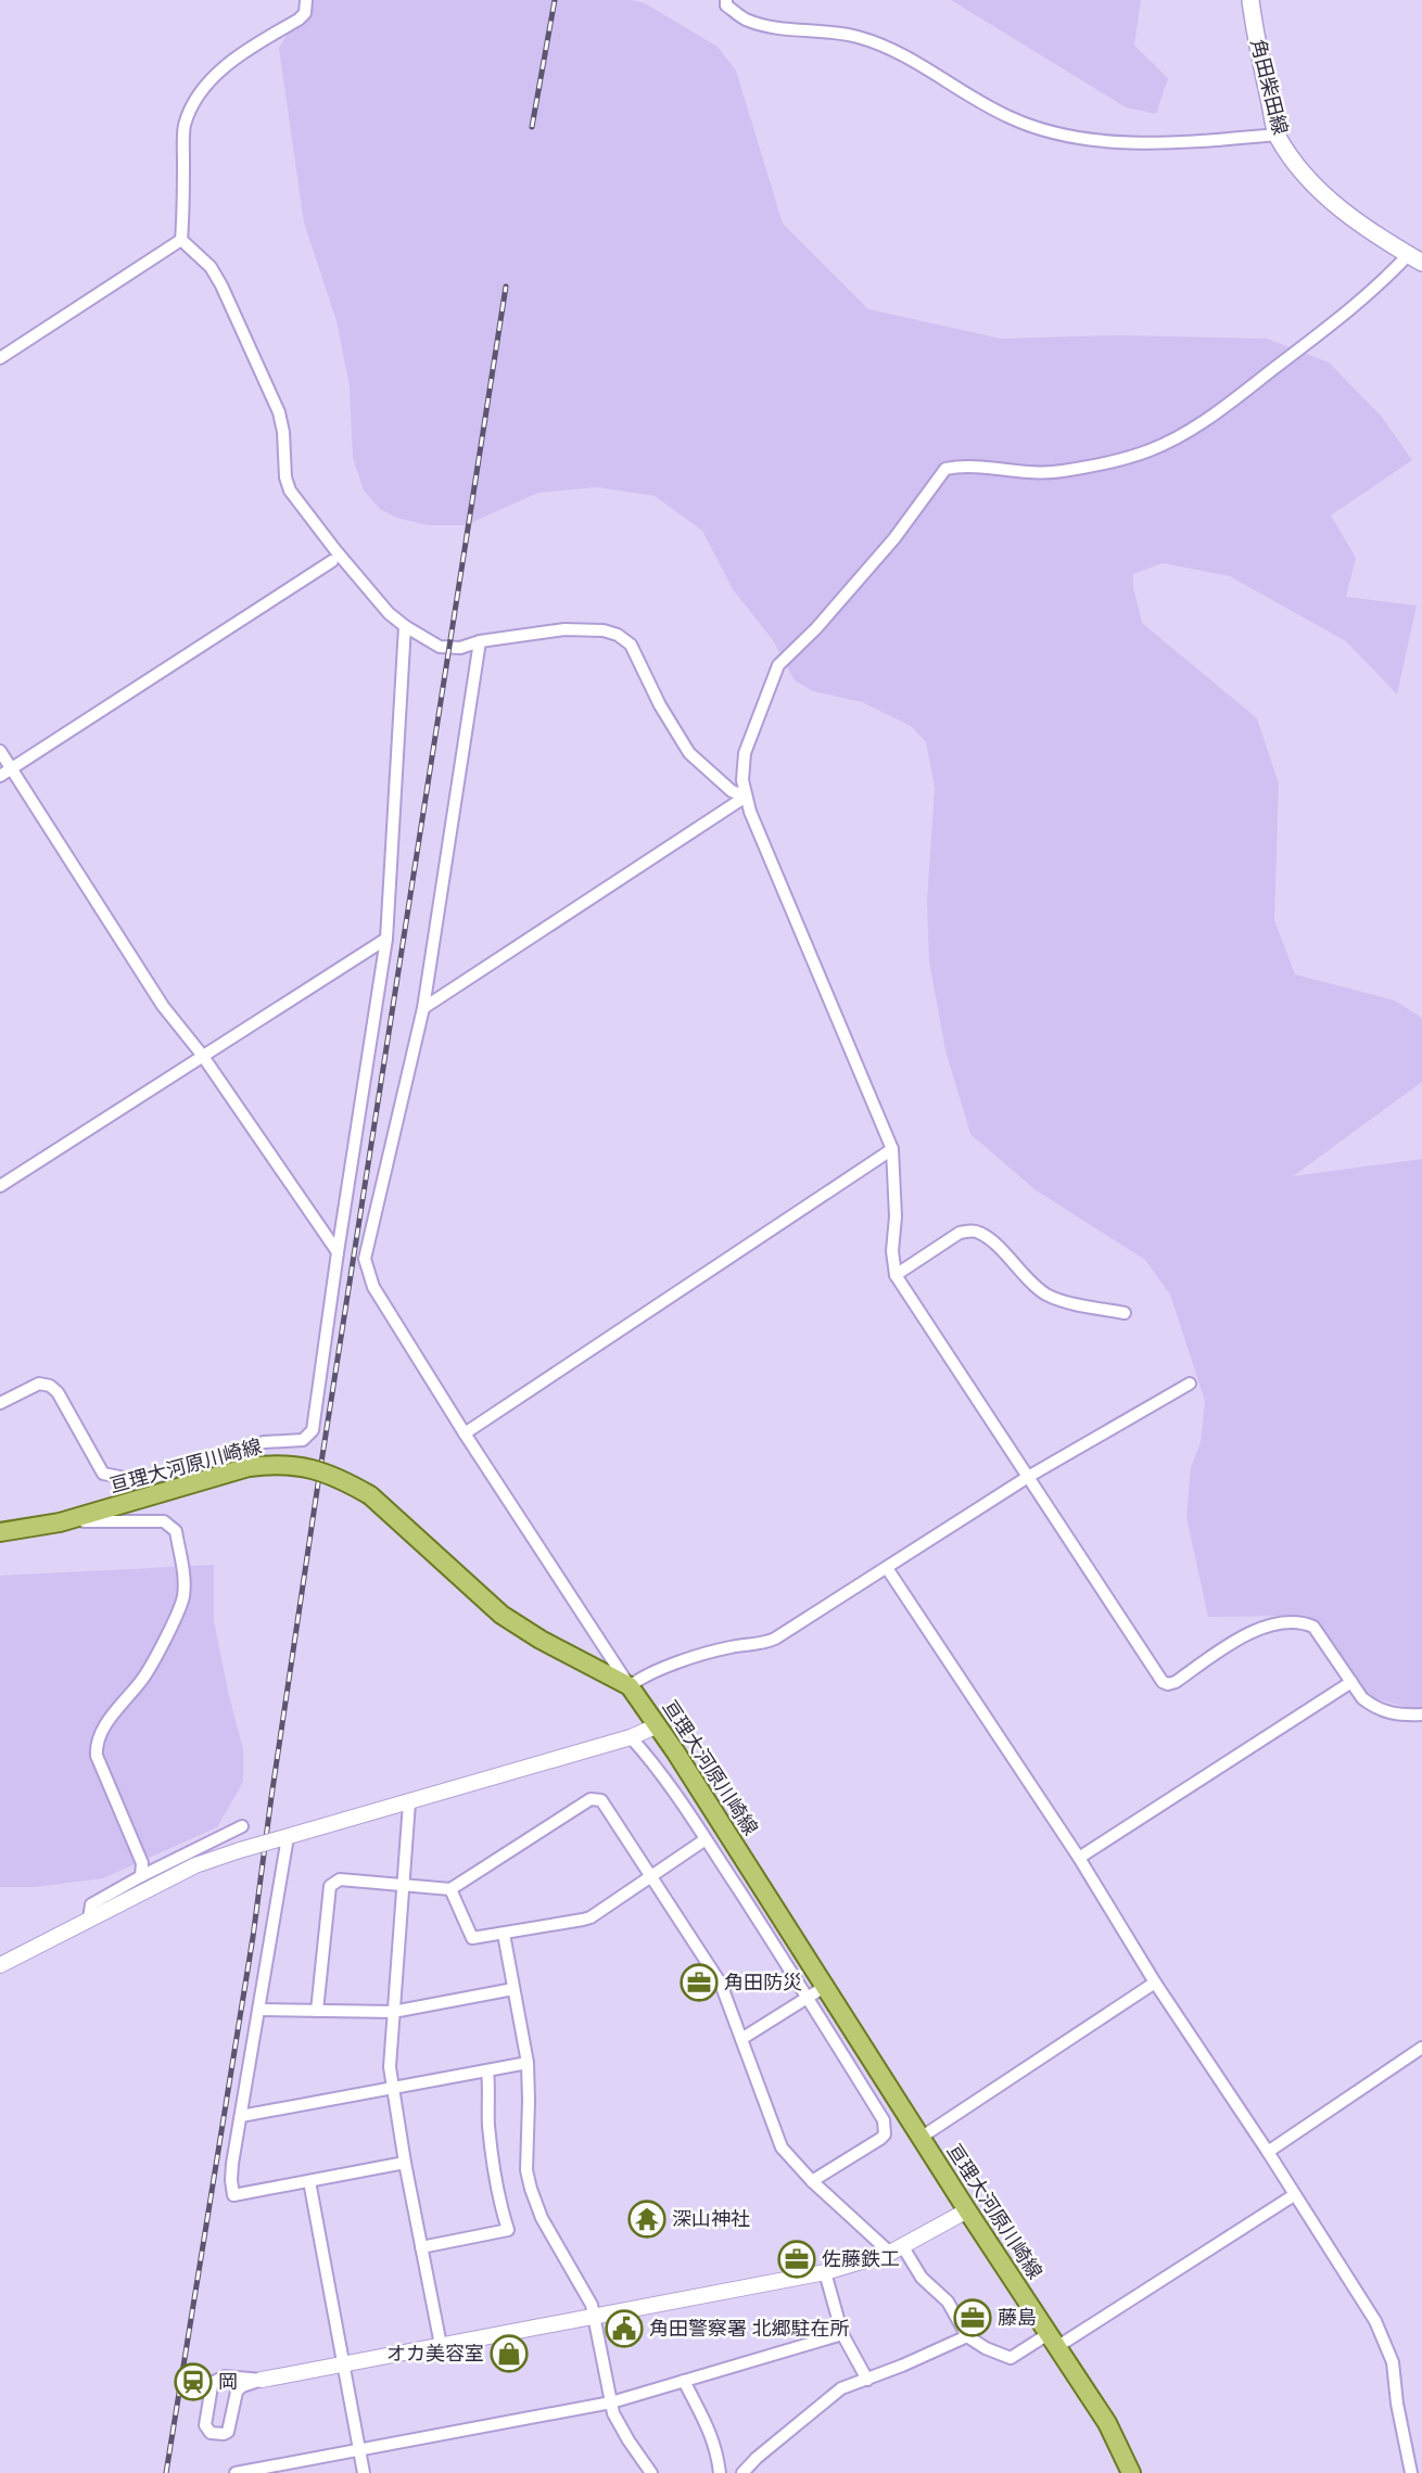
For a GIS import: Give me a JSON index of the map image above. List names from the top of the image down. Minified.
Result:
{"streets":{"main road":["角田柴田線","亘理大河原川崎線"]},"places":{"office":["角田防災","佐藤鉄工","藤島"],"temple":["深山神社"],"public building":["角田警察署 北郷駐在所"],"shop":["オカ美容室"],"station":["岡"]}}
